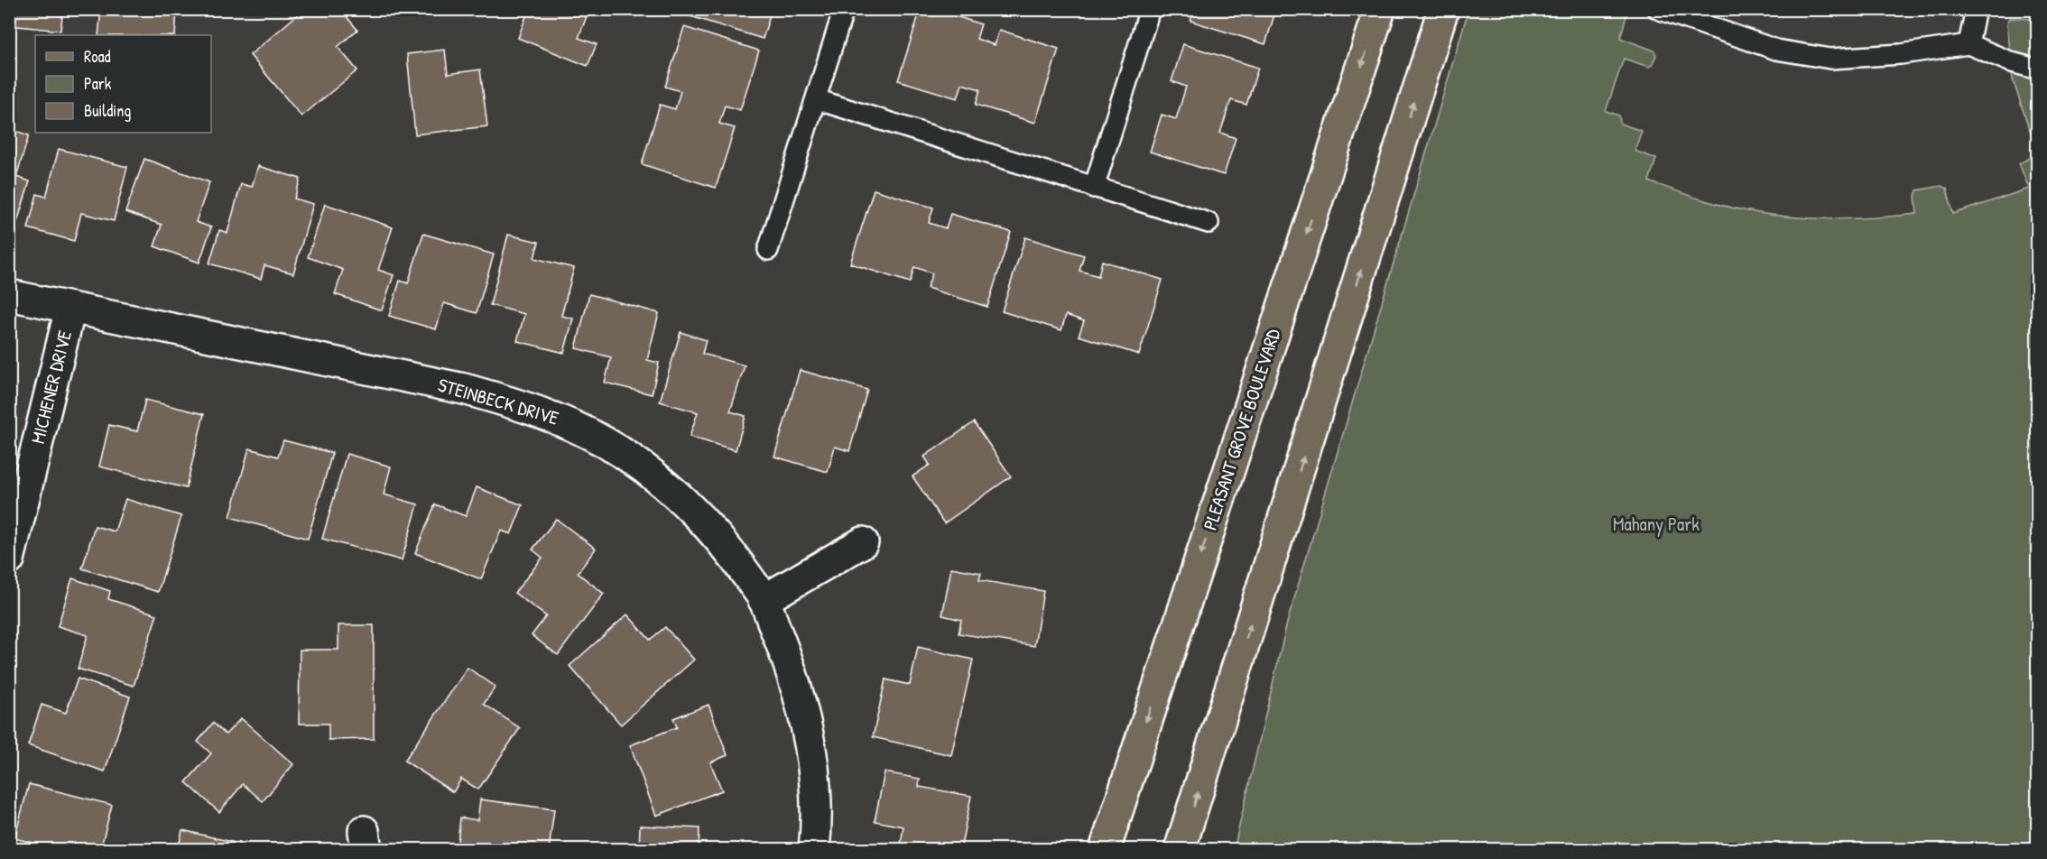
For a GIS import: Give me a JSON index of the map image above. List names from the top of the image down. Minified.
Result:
{"streets":{"main road":["PLEASANT GROVE BOULEVARD"],"street":["MICHENER DRIVE","STEINBECK DRIVE"]},"crossings":[["MICHENER DRIVE","STEINBECK DRIVE"]],"parks":["Mahany Park"],"legend":["Road","Park","Building"]}
